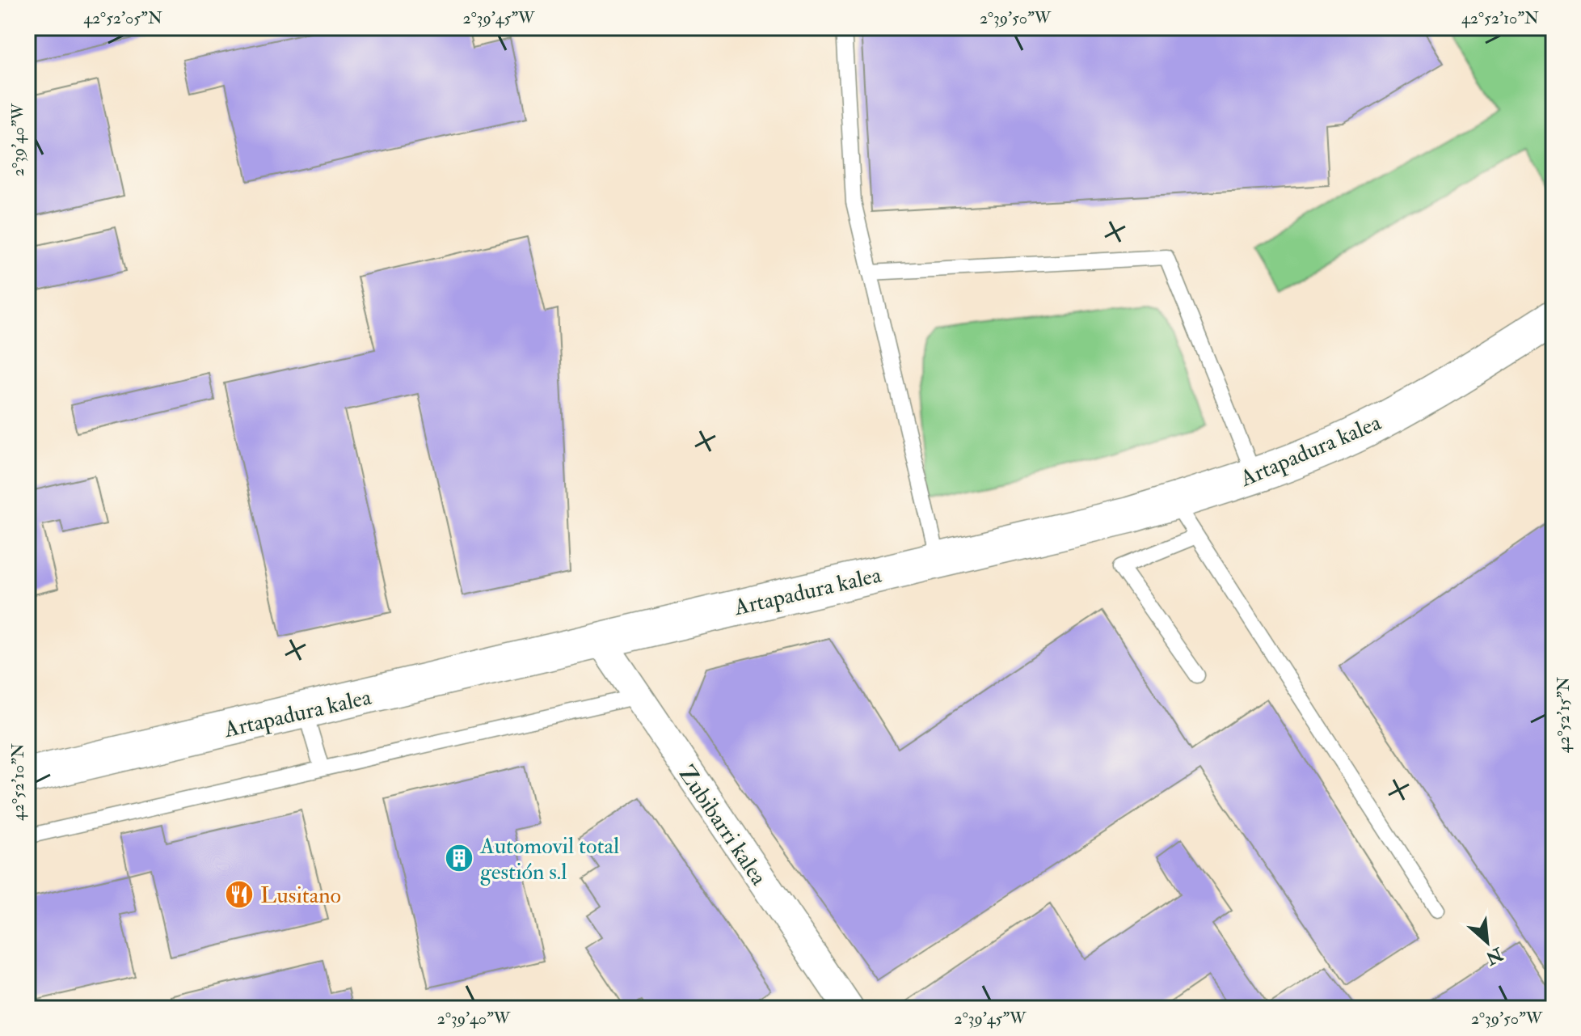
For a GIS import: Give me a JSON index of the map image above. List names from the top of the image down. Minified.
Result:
{"streets":{"street":["Artapadura kalea","Zubibarri kalea"]},"crossings":[["Artapadura kalea","Zubibarri kalea"]],"places":{"building":["Automovil total gestión s.l"],"restaurant":["Lusitano"]},"north":"bottom right","coordinates":["42°52'05\"N","2°39'45\"W","2°39'50\"W","42°52'10\"N","2°39'40\"W","42°52'15\"N"]}
